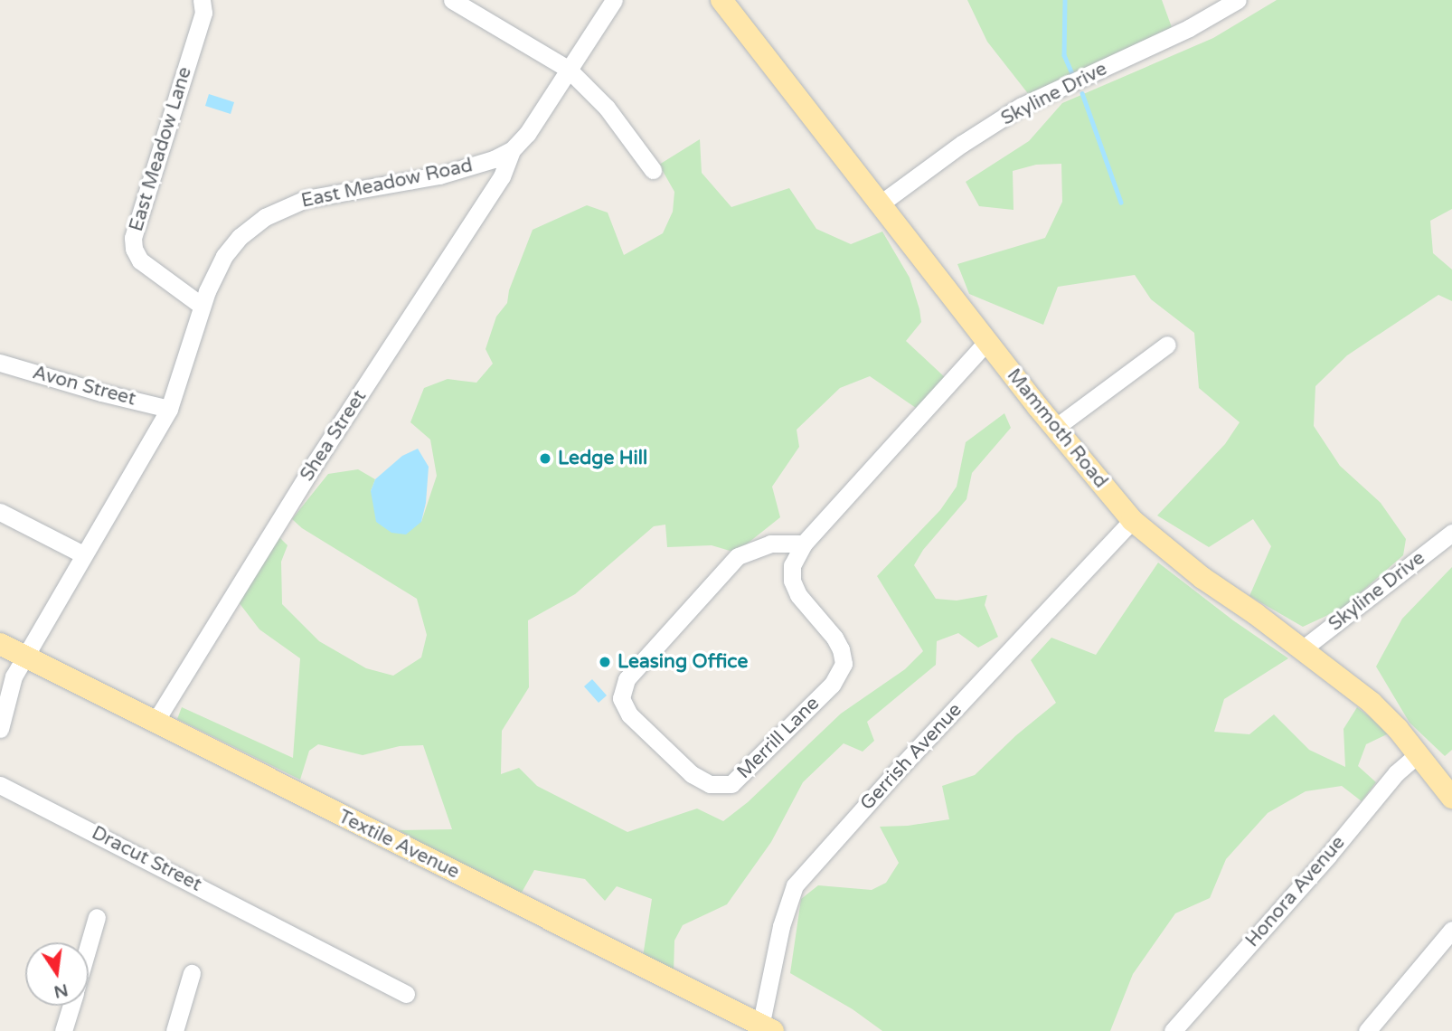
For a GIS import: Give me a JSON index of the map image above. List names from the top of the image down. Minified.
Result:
{"streets":{"main road":["Mammoth Road","Textile Avenue"],"street":["Skyline Drive","East Meadow Lane","East Meadow Road","Avon Street","Shea Street","Merrill Lane","Gerrish Avenue","Dracut Street","Honora Avenue"]},"crossings":[["Skyline Drive","Mammoth Road"],["East Meadow Lane","East Meadow Road"],["East Meadow Road","Avon Street"],["East Meadow Road","Shea Street"],["East Meadow Road","Textile Avenue"],["Mammoth Road","Merrill Lane"],["Mammoth Road","Gerrish Avenue"],["Mammoth Road","Honora Avenue"],["Shea Street","Textile Avenue"],["Gerrish Avenue","Textile Avenue"]],"places":["Ledge Hill","Leasing Office"],"north":"bottom"}
